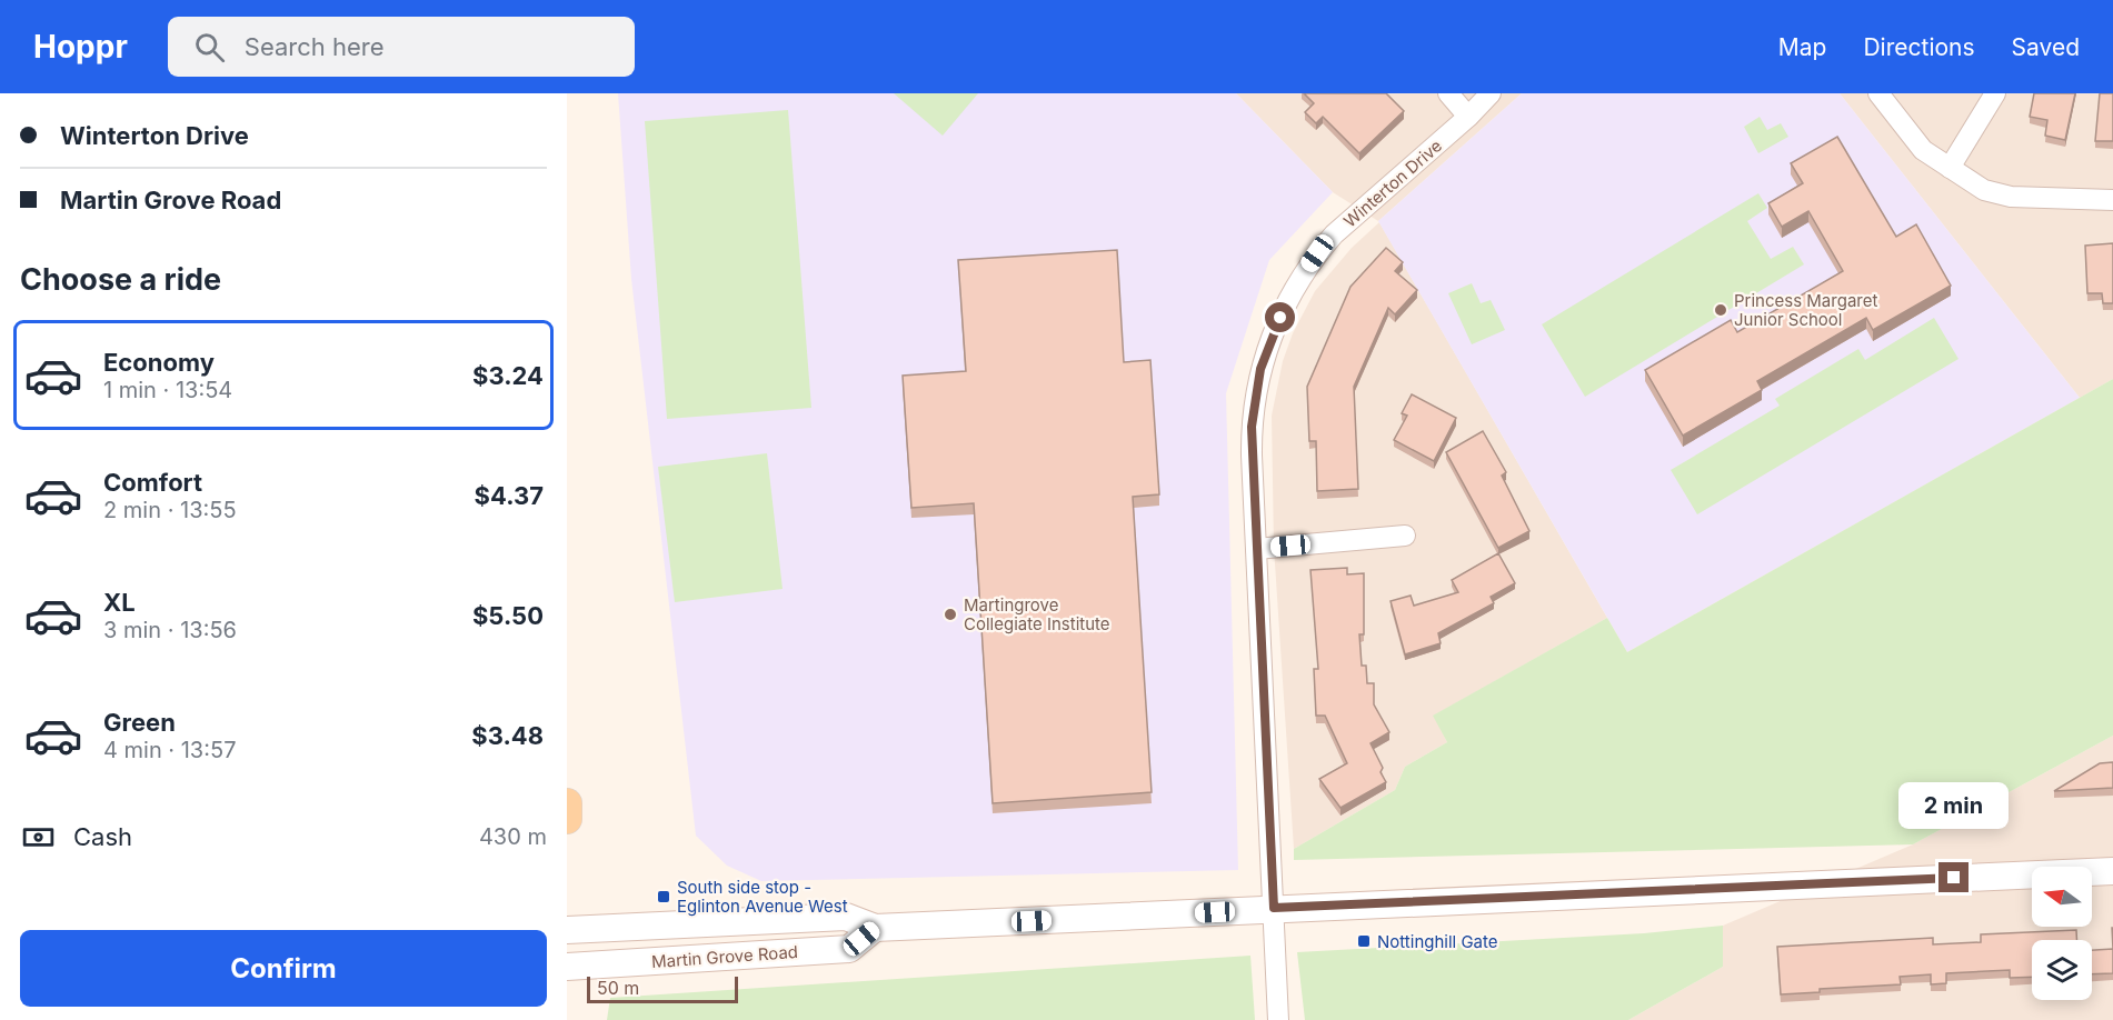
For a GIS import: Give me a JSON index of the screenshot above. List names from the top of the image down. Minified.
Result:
{"streets":{"main road":["Martin Grove Road"],"street":["Winterton Drive"]},"crossings":[["Winterton Drive","Martin Grove Road"]],"places":{"other":["Princess Margaret Junior School","Martingrove Collegiate Institute"],"transit":["South side stop - Eglinton Avenue West","Nottinghill Gate"]},"scale_bar":"50 m","north":"left","page":{"header":"Hoppr","search":"Search here","nav":["Map","Directions","Saved"],"banner":["Winterton Drive","Martin Grove Road"],"heading":"Choose a ride","list":[{"name":"Economy","note":"1 min · 13:54","value":"$3.24"},{"name":"Comfort","note":"2 min · 13:55","value":"$4.37"},{"name":"XL","note":"3 min · 13:56","value":"$5.50"},{"name":"Green","note":"4 min · 13:57","value":"$3.48"}],"bubble":"2 min","pay":["Cash","430 m"],"buttons":"Confirm","scale":"50 m"}}
